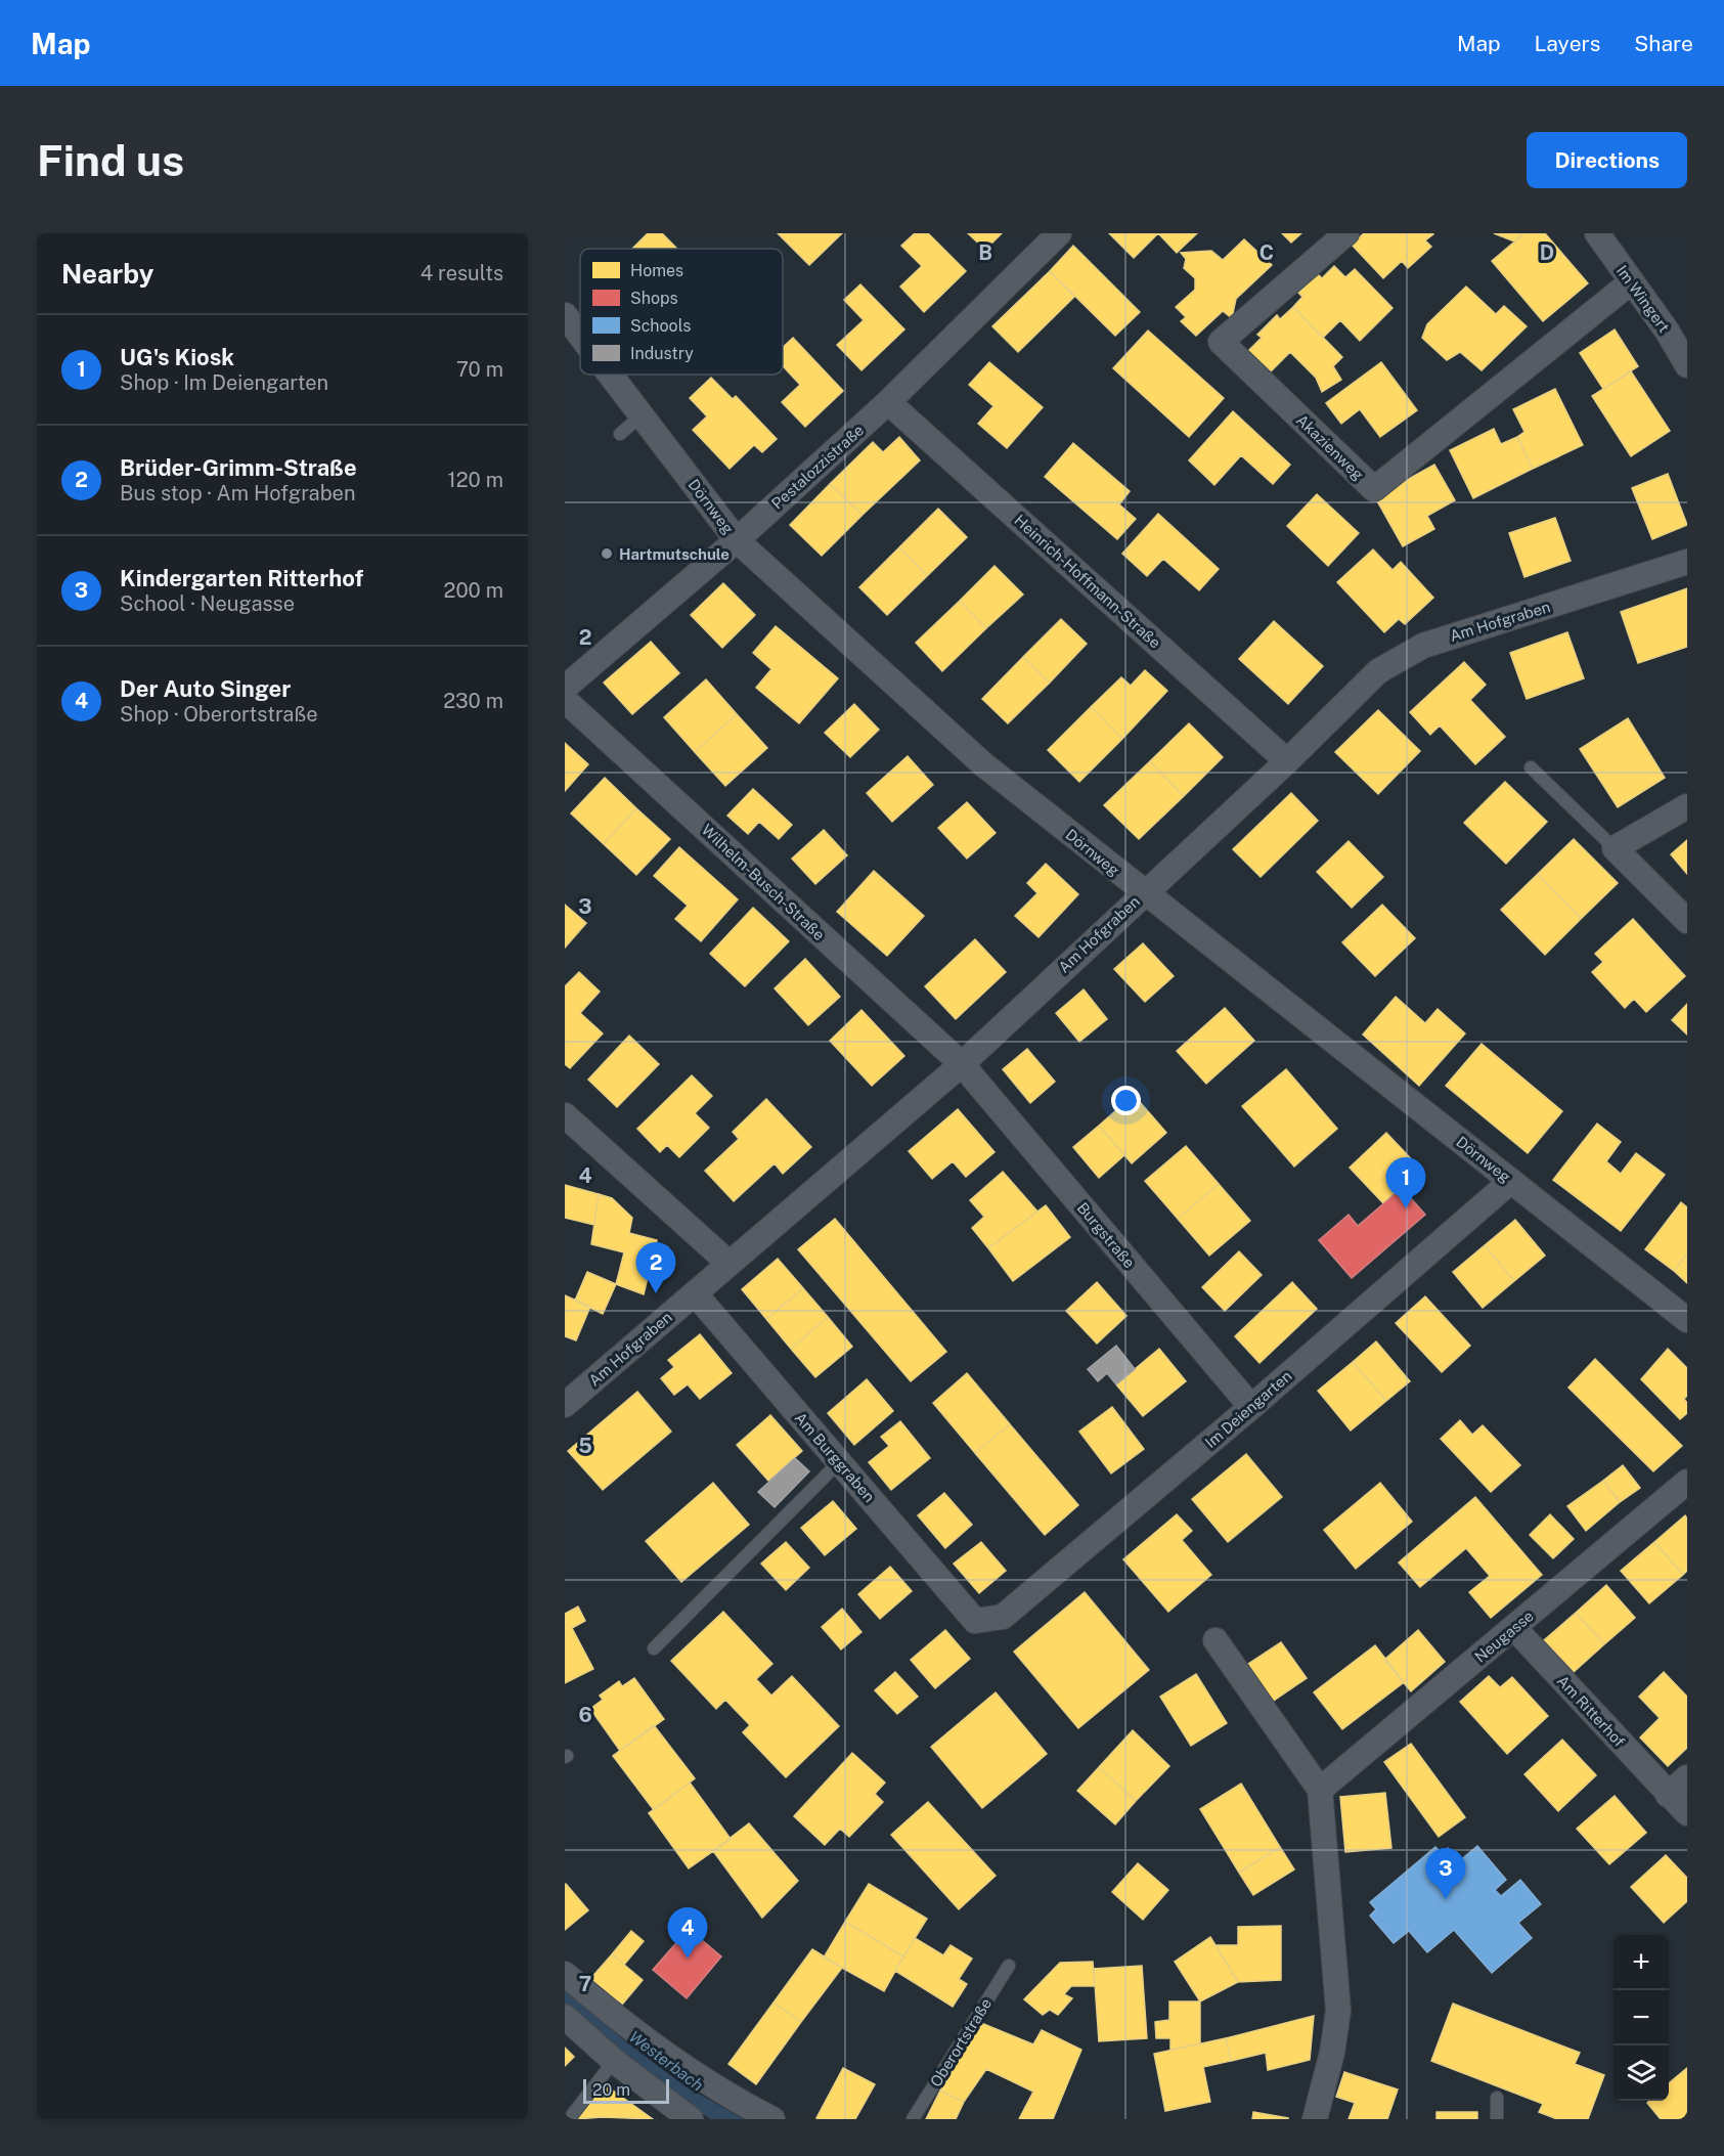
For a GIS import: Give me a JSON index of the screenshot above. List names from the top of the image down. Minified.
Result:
{"streets":{"street":["Im Wingert","Akazienweg","Pestalozzistraße","Dörnweg","Heinrich-Hoffmann-Straße","Am Hofgraben","Wilhelm-Busch-Straße","Burgstraße","Im Deiengarten","Am Burggraben","Neugasse","Am Ritterhof"],"lane":["Oberortstraße"]},"crossings":[["Im Wingert","Akazienweg"],["Pestalozzistraße","Dörnweg"],["Pestalozzistraße","Heinrich-Hoffmann-Straße"],["Dörnweg","Am Hofgraben"],["Dörnweg","Im Deiengarten"],["Heinrich-Hoffmann-Straße","Am Hofgraben"],["Am Hofgraben","Wilhelm-Busch-Straße"],["Am Hofgraben","Burgstraße"],["Am Hofgraben","Am Burggraben"],["Wilhelm-Busch-Straße","Burgstraße"],["Burgstraße","Im Deiengarten"],["Im Deiengarten","Am Burggraben"],["Neugasse","Am Ritterhof"]],"water":["Westerbach"],"places":["Hartmutschule"],"legend":["Homes","Shops","Schools","Industry"],"scale_bar":"20 m","page":{"header":"Map","nav":["Map","Layers","Share"],"buttons":"Directions","title":"Find us","heading":["Nearby","4 results"],"list":[{"mark":"1","name":"UG's Kiosk","note":"Shop · Im Deiengarten","value":"70 m"},{"mark":"2","name":"Brüder-Grimm-Straße","note":"Bus stop · Am Hofgraben","value":"120 m"},{"mark":"3","name":"Kindergarten Ritterhof","note":"School · Neugasse","value":"200 m"},{"mark":"4","name":"Der Auto Singer","note":"Shop · Oberortstraße","value":"230 m"}],"pins":["1","2","3","4"],"map_buttons":["+","−"],"scale":"20 m"},"grid":{"columns":["B","C","D"],"rows":["2","3","4","5","6","7"]}}
